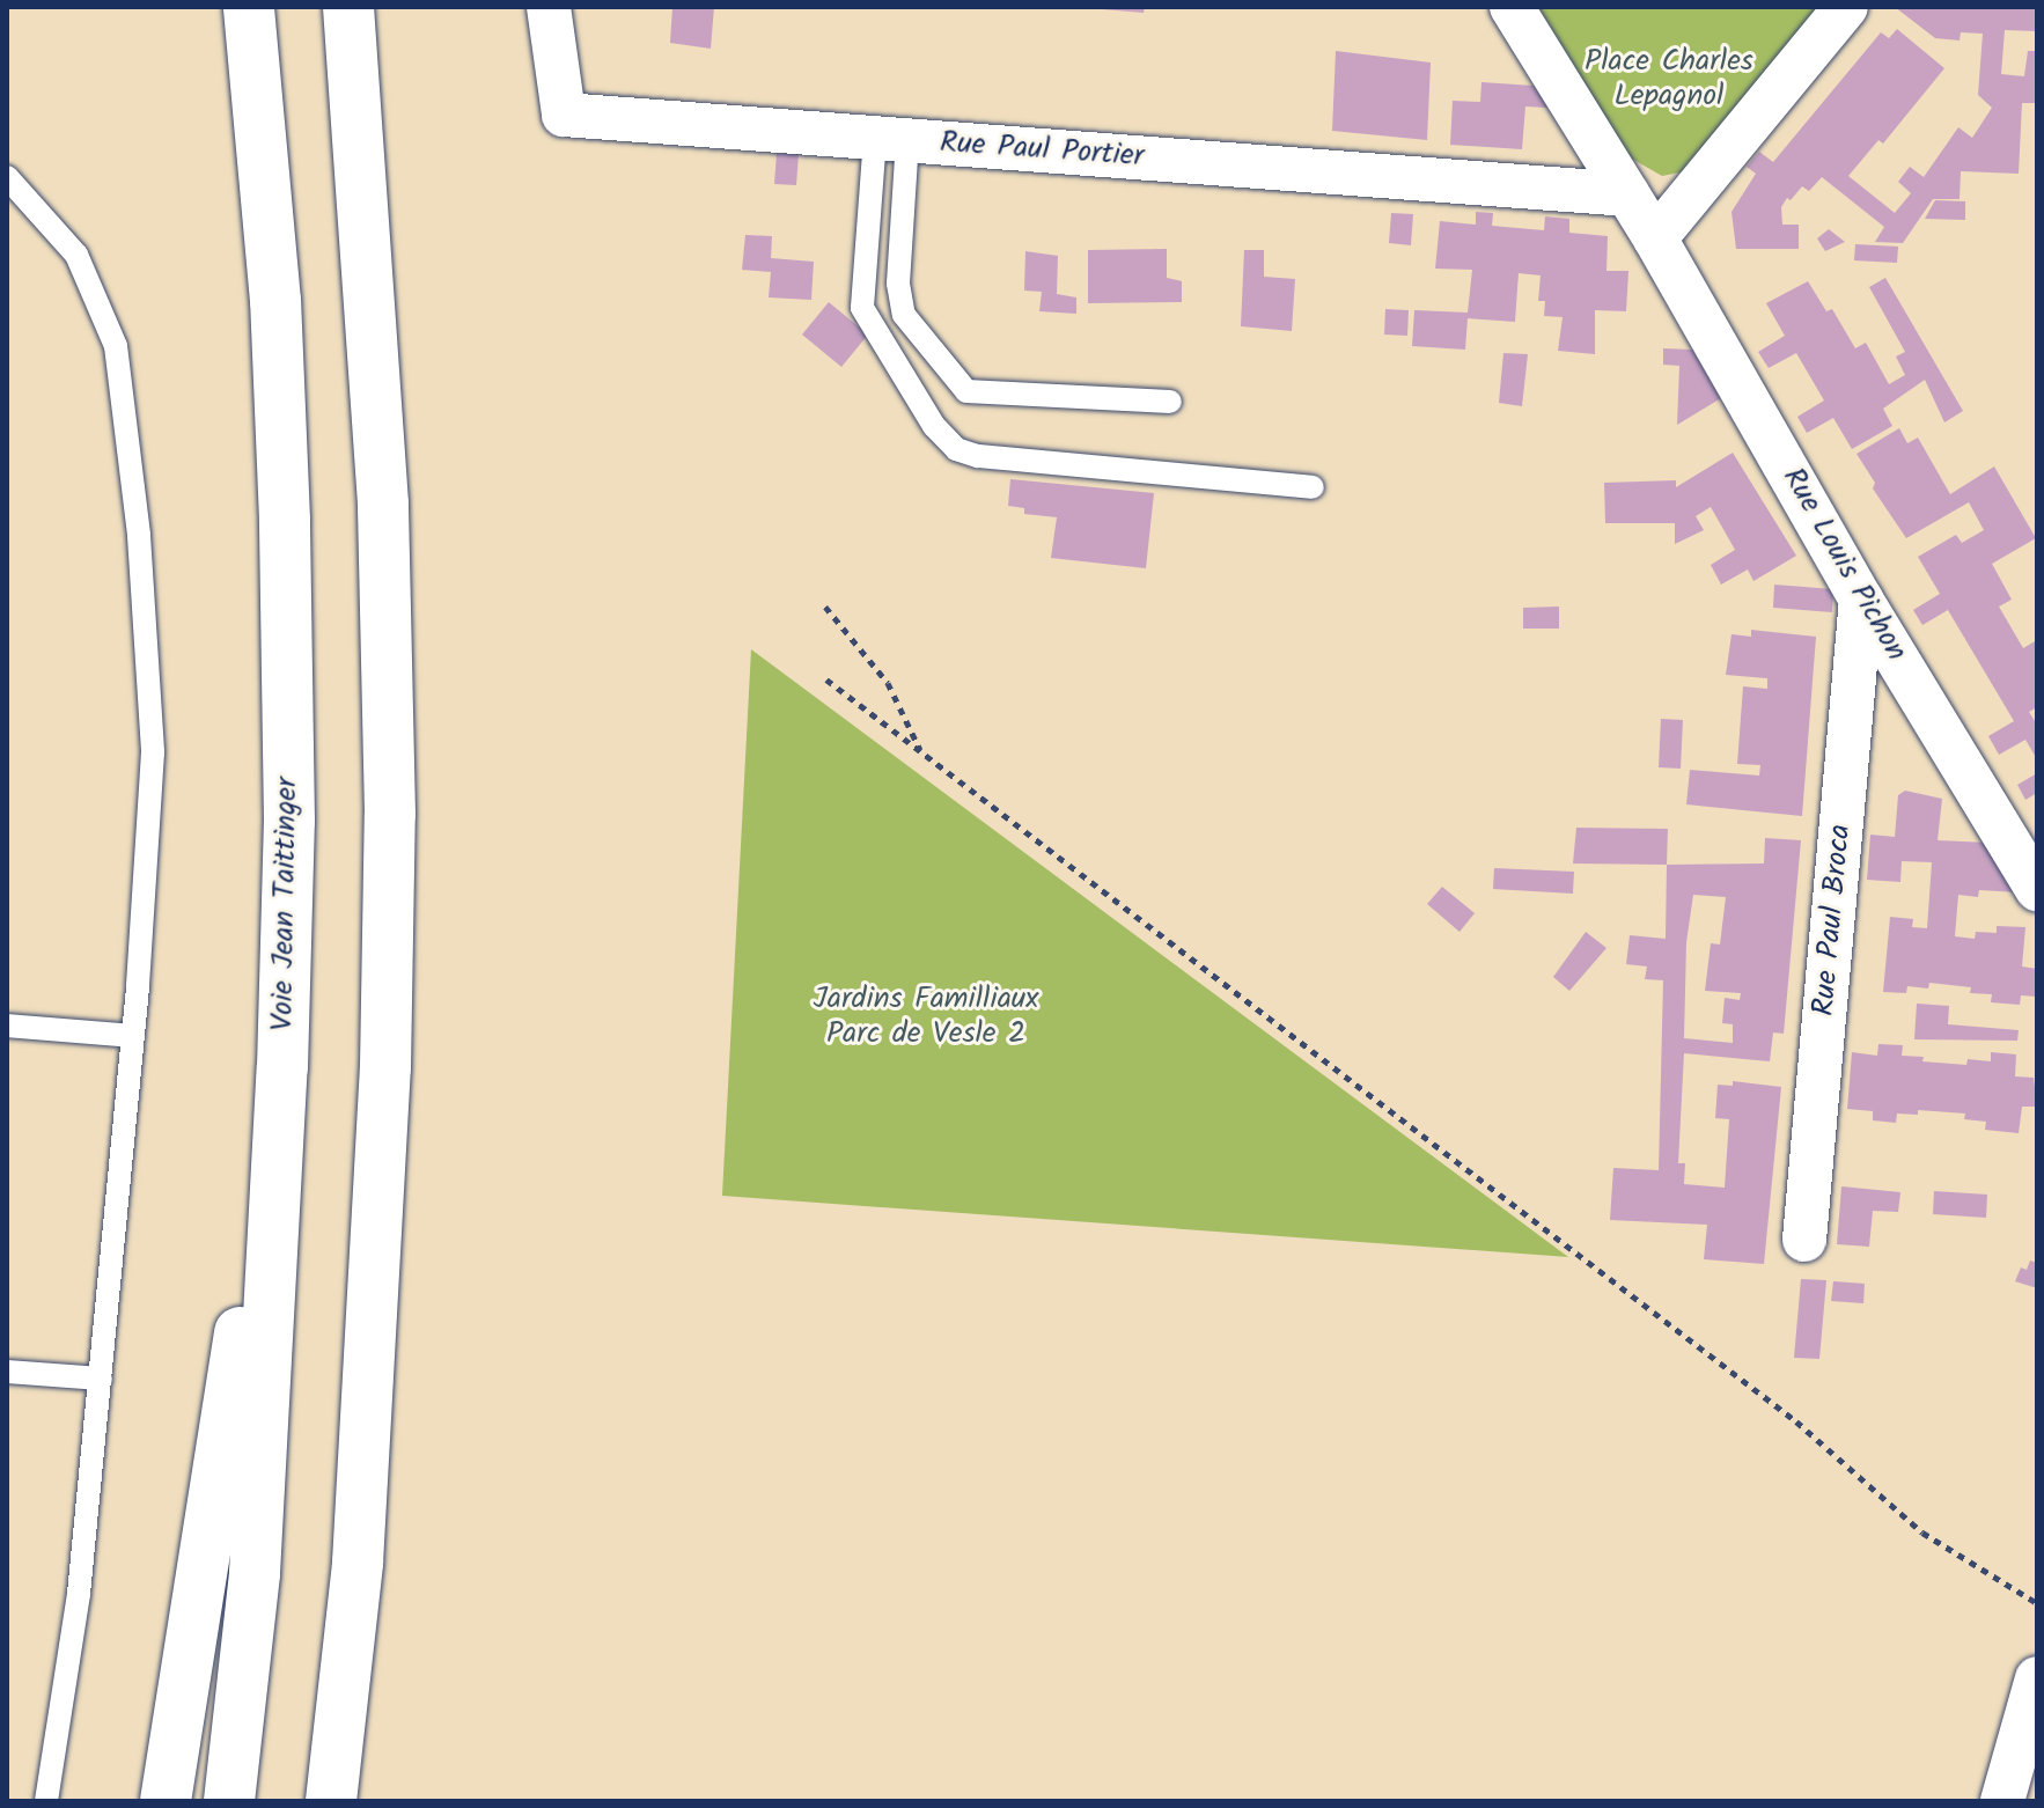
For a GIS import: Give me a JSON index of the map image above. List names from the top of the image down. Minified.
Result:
{"streets":{"highway":["Voie Jean Taittinger"],"street":["Rue Paul Portier","Rue Louis Pichon","Rue Paul Broca"]},"crossings":[["Rue Louis Pichon","Rue Paul Broca"]],"parks":["Place Charles Lepagnol","Jardins Familliaux Parc de Vesle 2"]}
